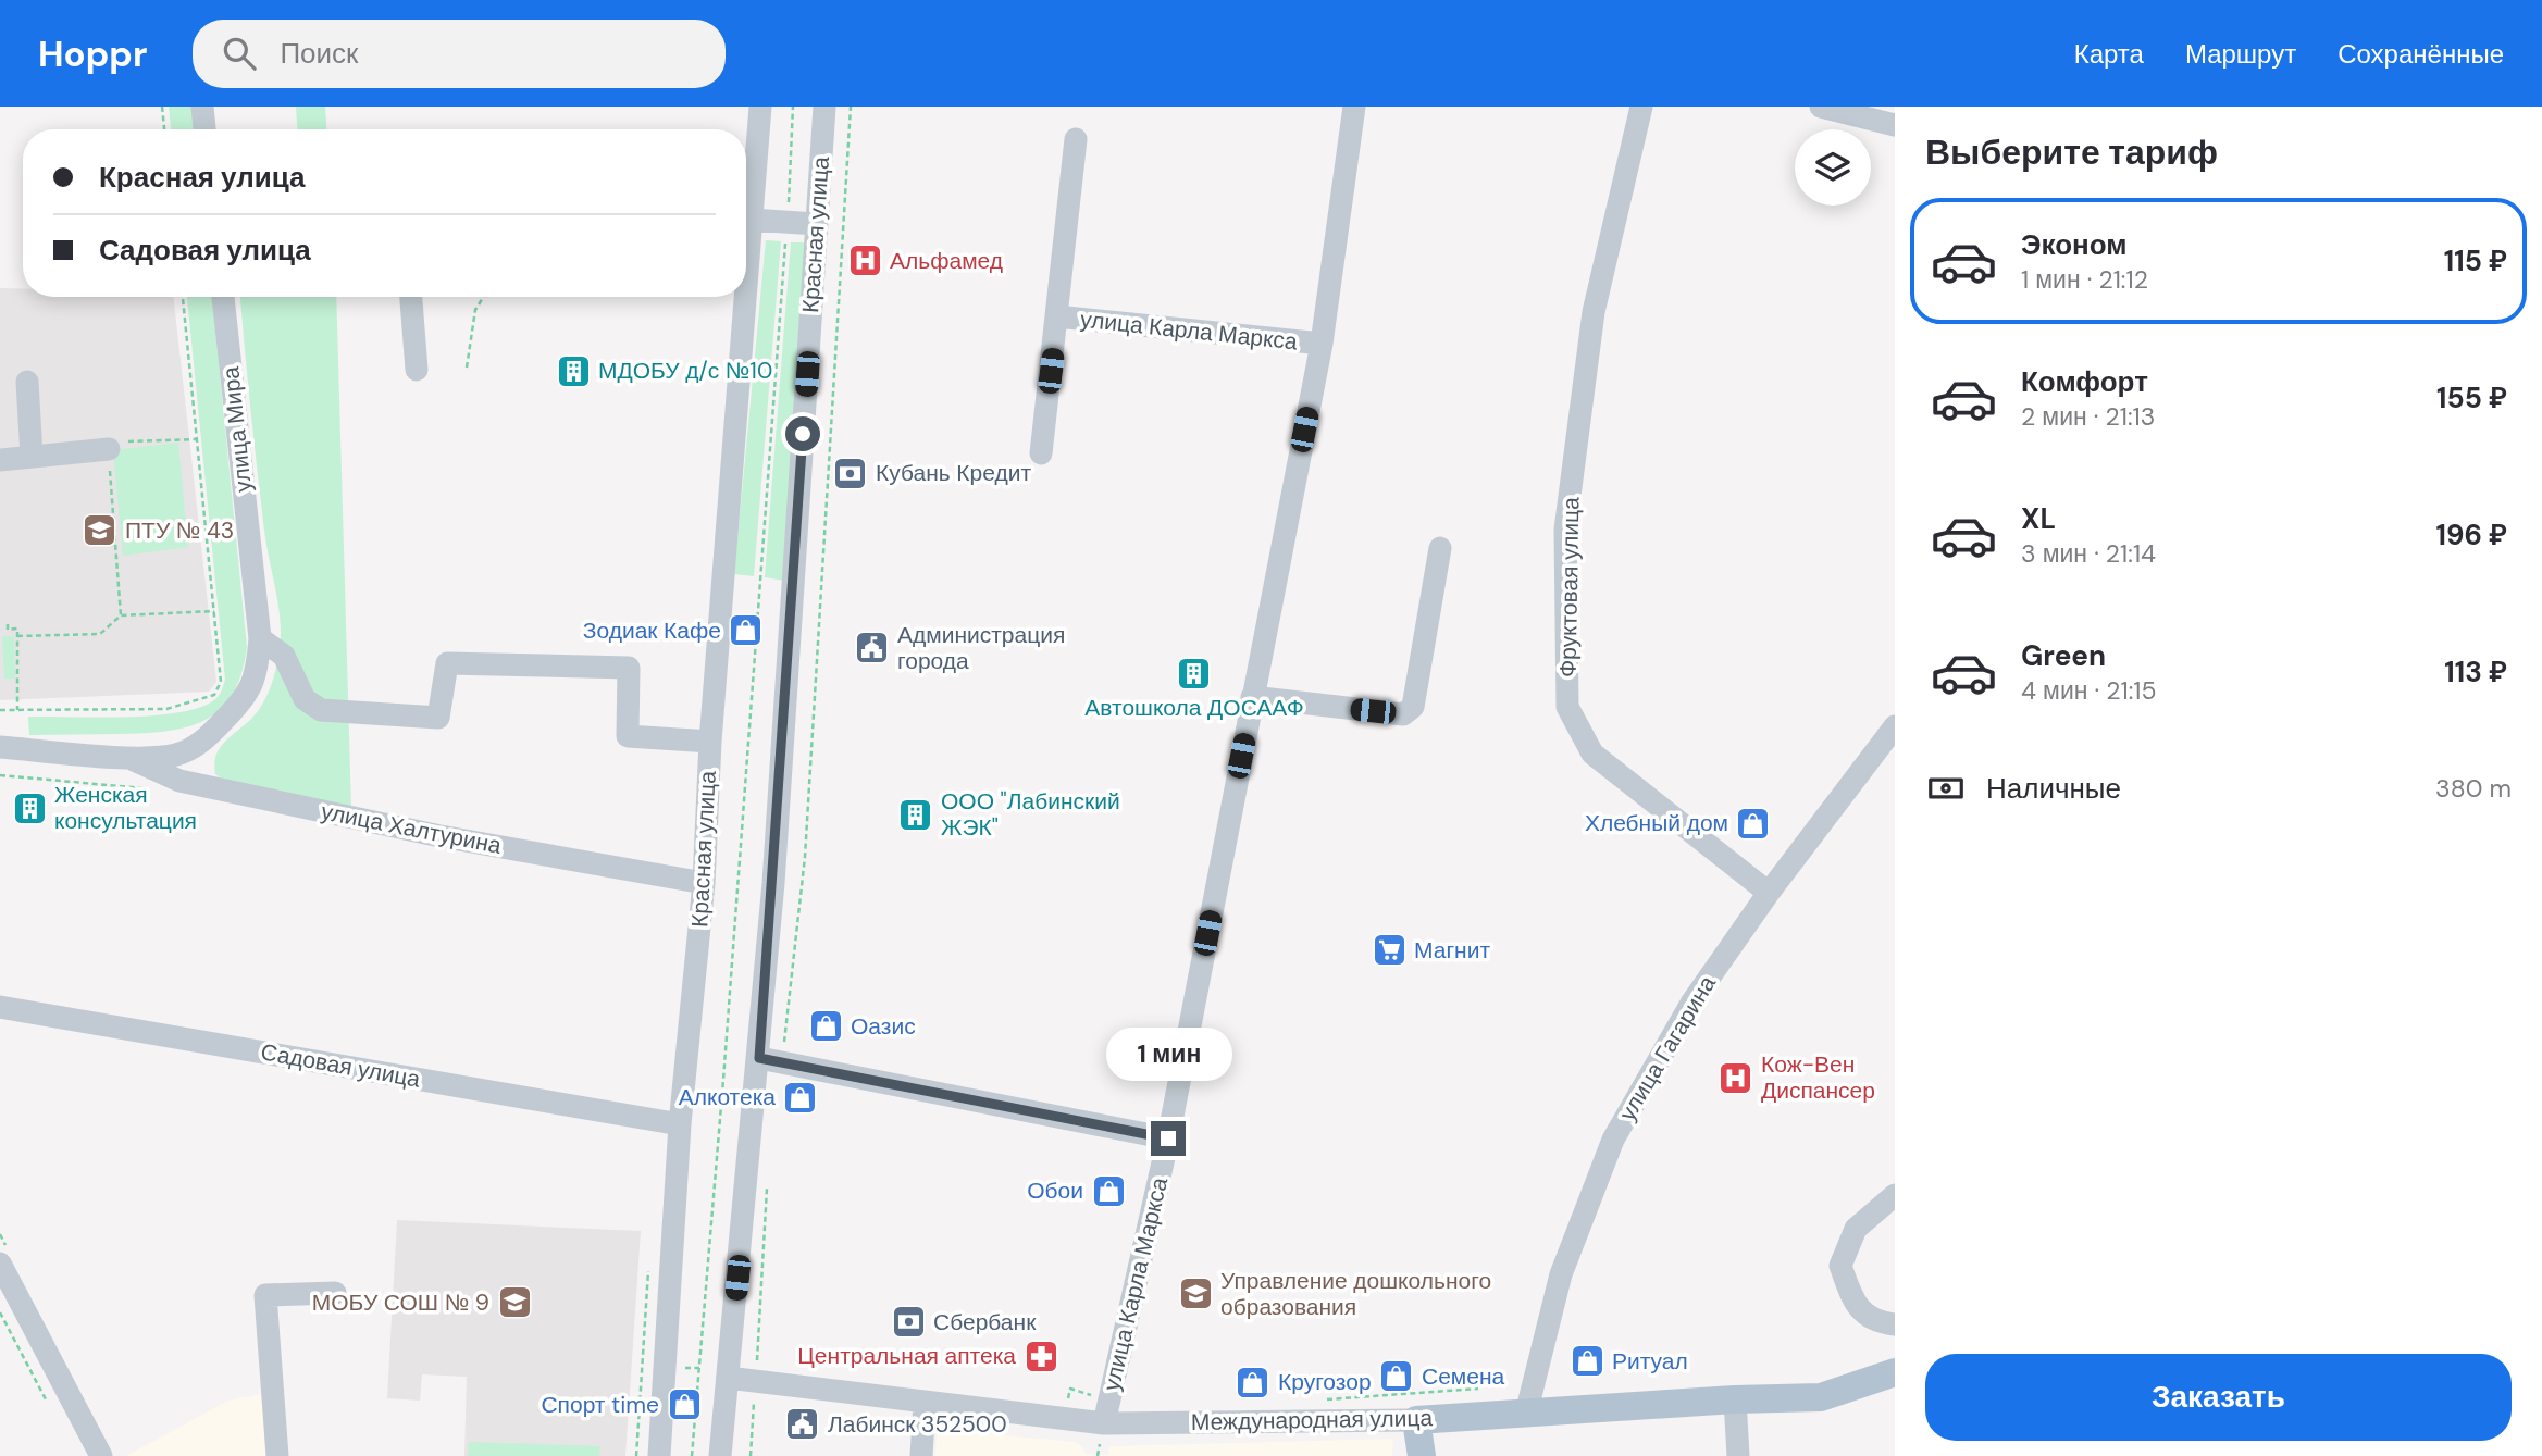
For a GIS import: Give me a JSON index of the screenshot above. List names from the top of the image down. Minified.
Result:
{"streets":{"main road":["Международная улица"],"street":["Красная улица","улица Карла Маркса","улица Мира","Фруктовая улица","улица Халтурина","улица Гагарина","Садовая улица"]},"crossings":[["Красная улица","улица Халтурина"],["Красная улица","Садовая улица"],["Красная улица","Международная улица"],["улица Карла Маркса","Международная улица"],["улица Мира","улица Халтурина"],["Фруктовая улица","улица Гагарина"],["улица Гагарина","Международная улица"]],"places":{"hospital":["Альфамед","Кож-Вен Диспансер"],"building":["МДОБУ д/с №10","Автошкола ДОСААФ","Женская консультация","ООО \"Лабинский ЖЭК\""],"bank":["Кубань Кредит","Сбербанк"],"school or university":["ПТУ № 43","Управление дошкольного образования","МОБУ СОШ № 9"],"shop":["Зодиак Кафе","Хлебный дом","Оазис","Алкотека","Обои","Ритуал","Семена","Кругозор","Спорт time"],"public building":["Администрация города","Лабинск 352500"],"supermarket":["Магнит"],"pharmacy":["Центральная аптека"]},"page":{"header":"Hoppr","search":"Поиск","nav":["Карта","Маршрут","Сохранённые"],"heading":"Выберите тариф","banner":["Красная улица","Садовая улица"],"list":[{"name":"Эконом","note":"1 мин · 21:12","value":"115 ₽"},{"name":"Комфорт","note":"2 мин · 21:13","value":"155 ₽"},{"name":"XL","note":"3 мин · 21:14","value":"196 ₽"},{"name":"Green","note":"4 мин · 21:15","value":"113 ₽"}],"pay":["Наличные","380 m"],"bubble":"1 мин","buttons":"Заказать"}}
